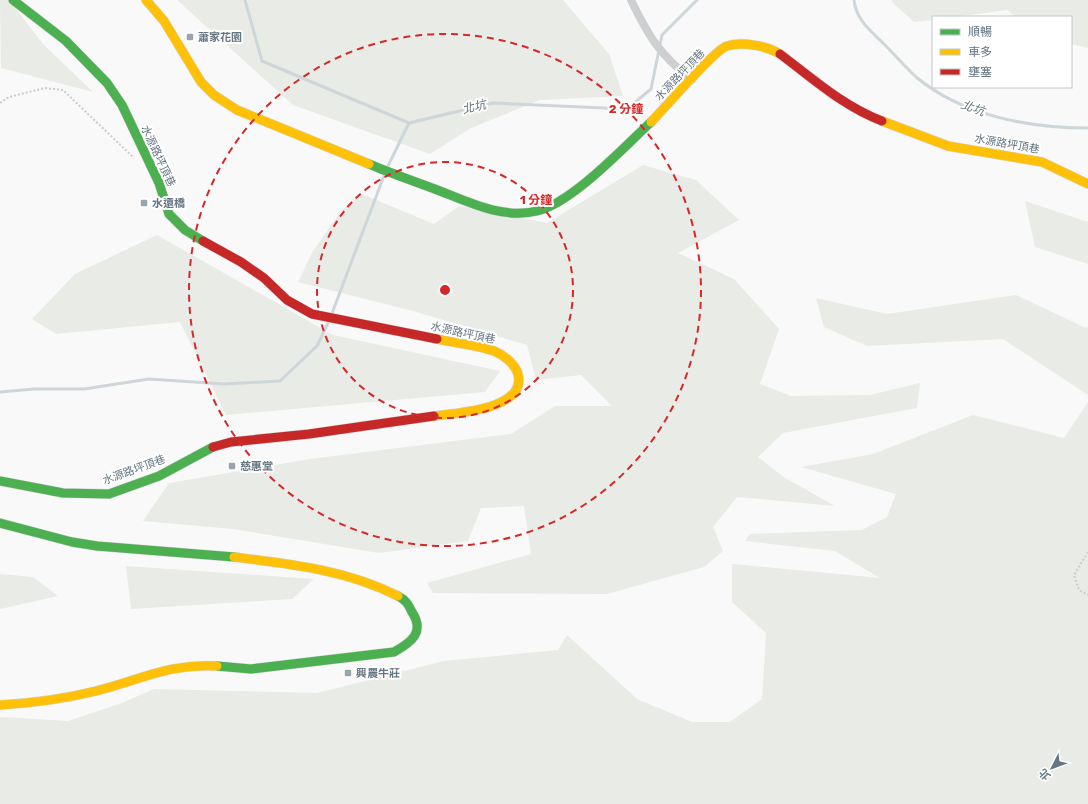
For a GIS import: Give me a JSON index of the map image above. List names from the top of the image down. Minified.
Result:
{"streets":{"street":["水源路坪頂巷"]},"water":["北坑"],"places":{"transit":["蕭家花園","水遠橋","慈惠堂","興農牛莊"]},"legend":["順暢","車多","壅塞"],"north":"bottom left","rings":["2 分鐘","1 分鐘"]}
